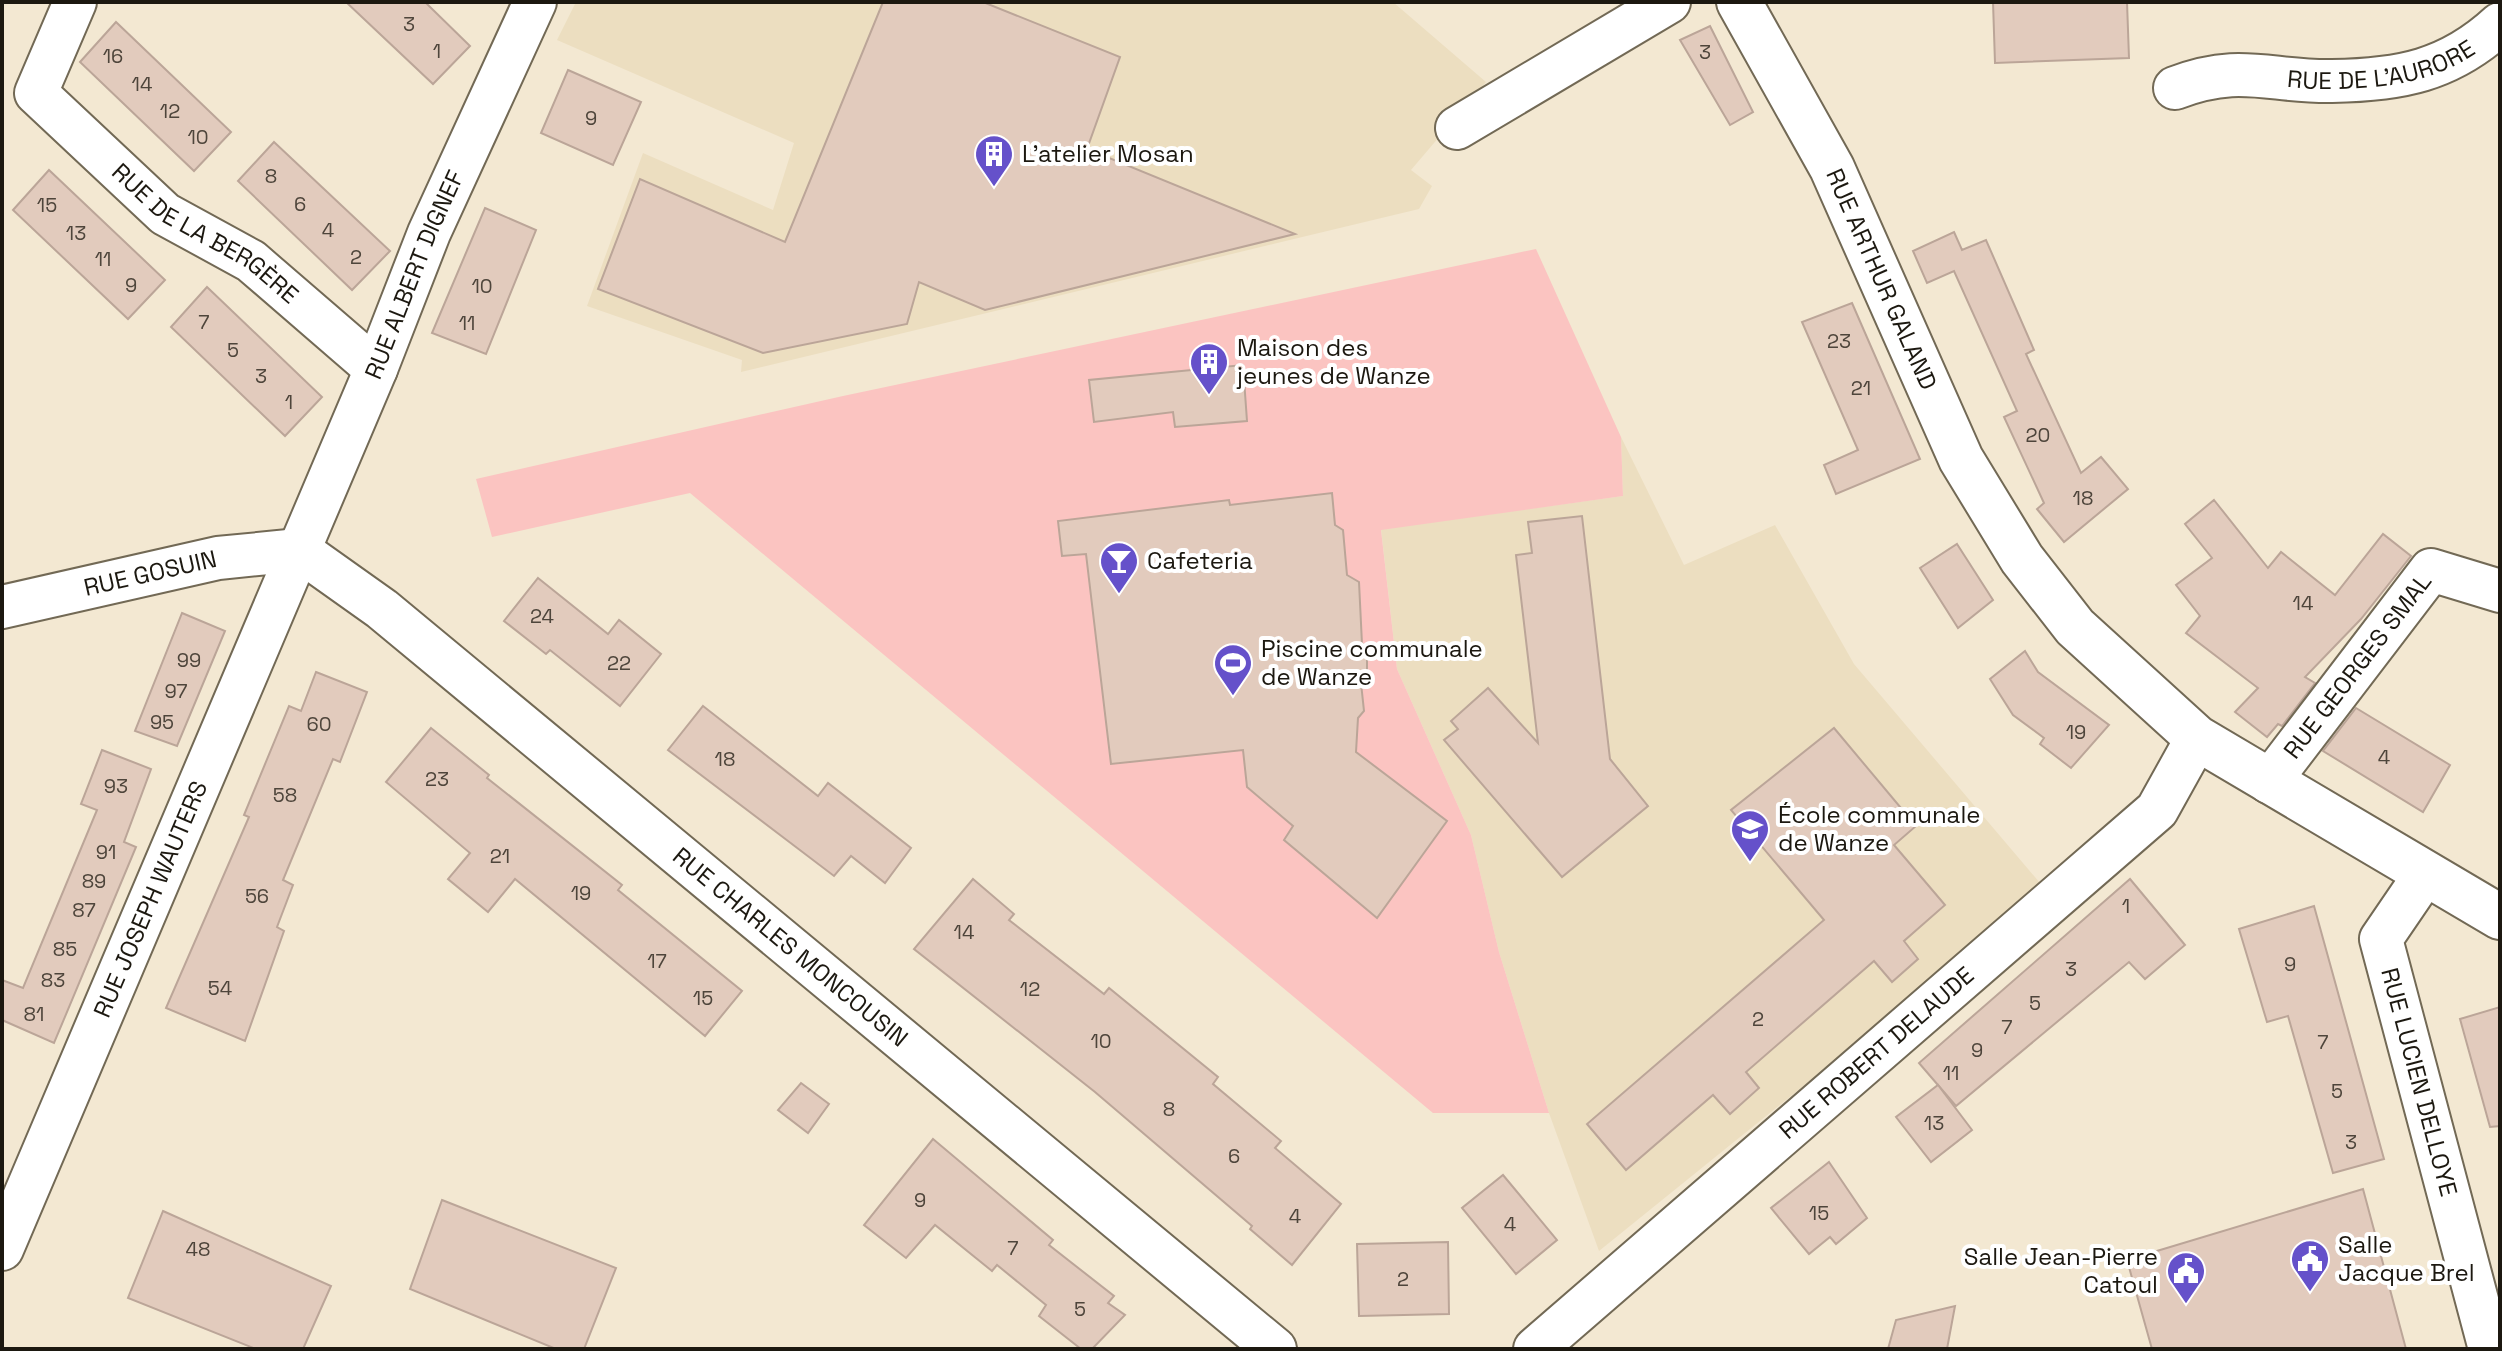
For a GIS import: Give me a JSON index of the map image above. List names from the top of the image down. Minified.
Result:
{"streets":{"street":["RUE DE L'AURORE","RUE DE LA BERGÈRE","RUE ALBERT DIGNEF","RUE ARTHUR GALAND","RUE GOSUIN","RUE GEORGES SMAL","RUE JOSEPH WAUTERS","RUE CHARLES MONCOUSIN","RUE ROBERT DELAUDE","RUE LUCIEN DELLOYE"]},"crossings":[["RUE DE LA BERGÈRE","RUE ALBERT DIGNEF"],["RUE ALBERT DIGNEF","RUE GOSUIN"],["RUE ALBERT DIGNEF","RUE JOSEPH WAUTERS"],["RUE ALBERT DIGNEF","RUE CHARLES MONCOUSIN"],["RUE ARTHUR GALAND","RUE GEORGES SMAL"],["RUE GOSUIN","RUE JOSEPH WAUTERS"],["RUE GOSUIN","RUE CHARLES MONCOUSIN"],["RUE GEORGES SMAL","RUE ROBERT DELAUDE"],["RUE GEORGES SMAL","RUE LUCIEN DELLOYE"],["RUE JOSEPH WAUTERS","RUE CHARLES MONCOUSIN"]],"places":{"building":["L'atelier Mosan","Maison des jeunes de Wanze"],"bar":["Cafeteria"],"sports":["Piscine communale de Wanze"],"school or university":["École communale de Wanze"],"public building":["Salle Jacque Brel","Salle Jean-Pierre Catoul"]},"house_numbers":["3","1","3","16","14","12","9","10","8","6","15","4","13","2","11","9","10","7","11","23","5","3","21","1","20","18","14","24","99","22","97","95","60","19","4","18","23","93","58","91","21","89","19","56","1","87","14","85","17","9","3","83","54","12","15","5","81","2","7","10","7","9","11","5","8","13","3","6","9","15","4","4","7","48","2","5"]}
